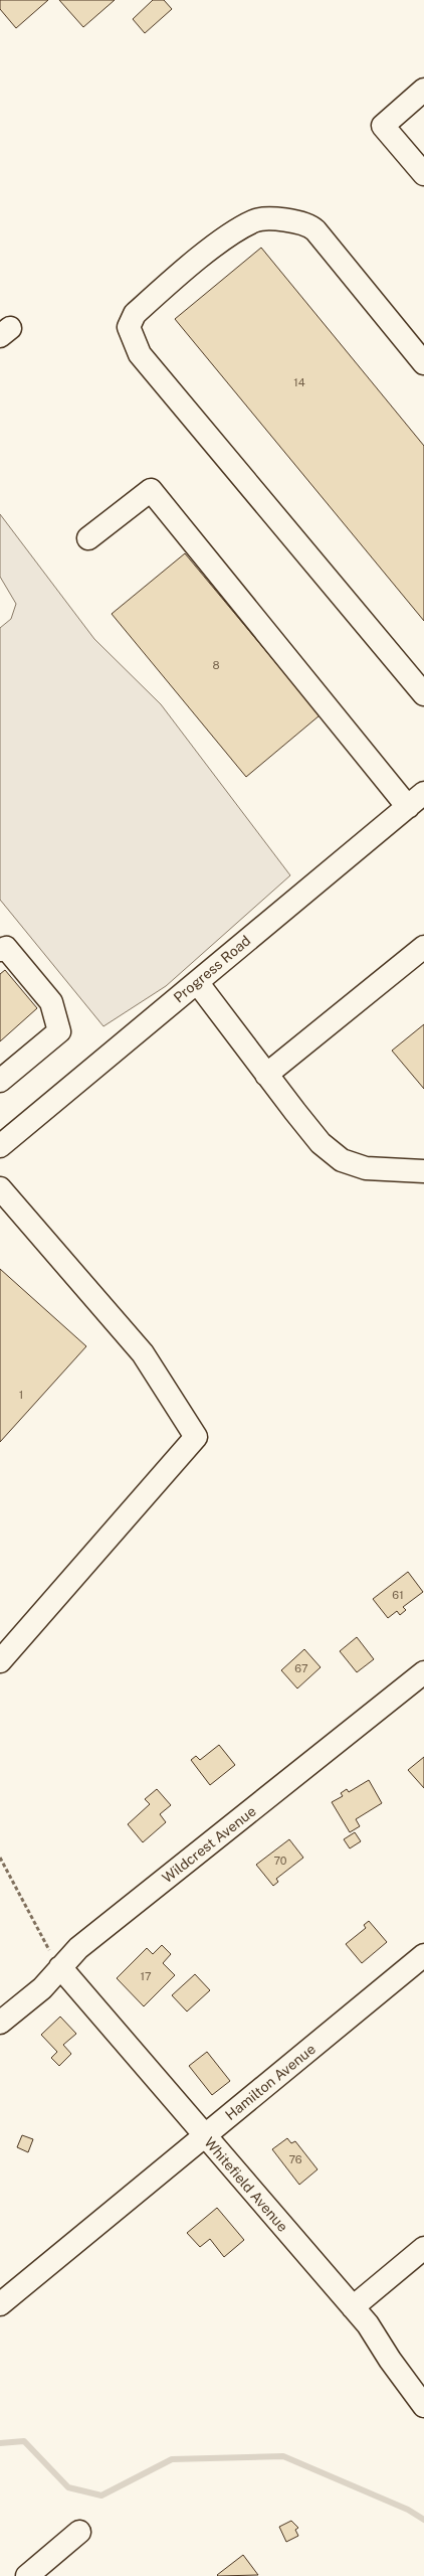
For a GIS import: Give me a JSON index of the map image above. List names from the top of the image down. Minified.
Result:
{"streets":{"street":["Progress Road","Wildcrest Avenue","Hamilton Avenue","Whitefield Avenue"]},"crossings":[["Wildcrest Avenue","Whitefield Avenue"],["Hamilton Avenue","Whitefield Avenue"]],"house_numbers":["14","8","1","61","67","70","17","76"]}
